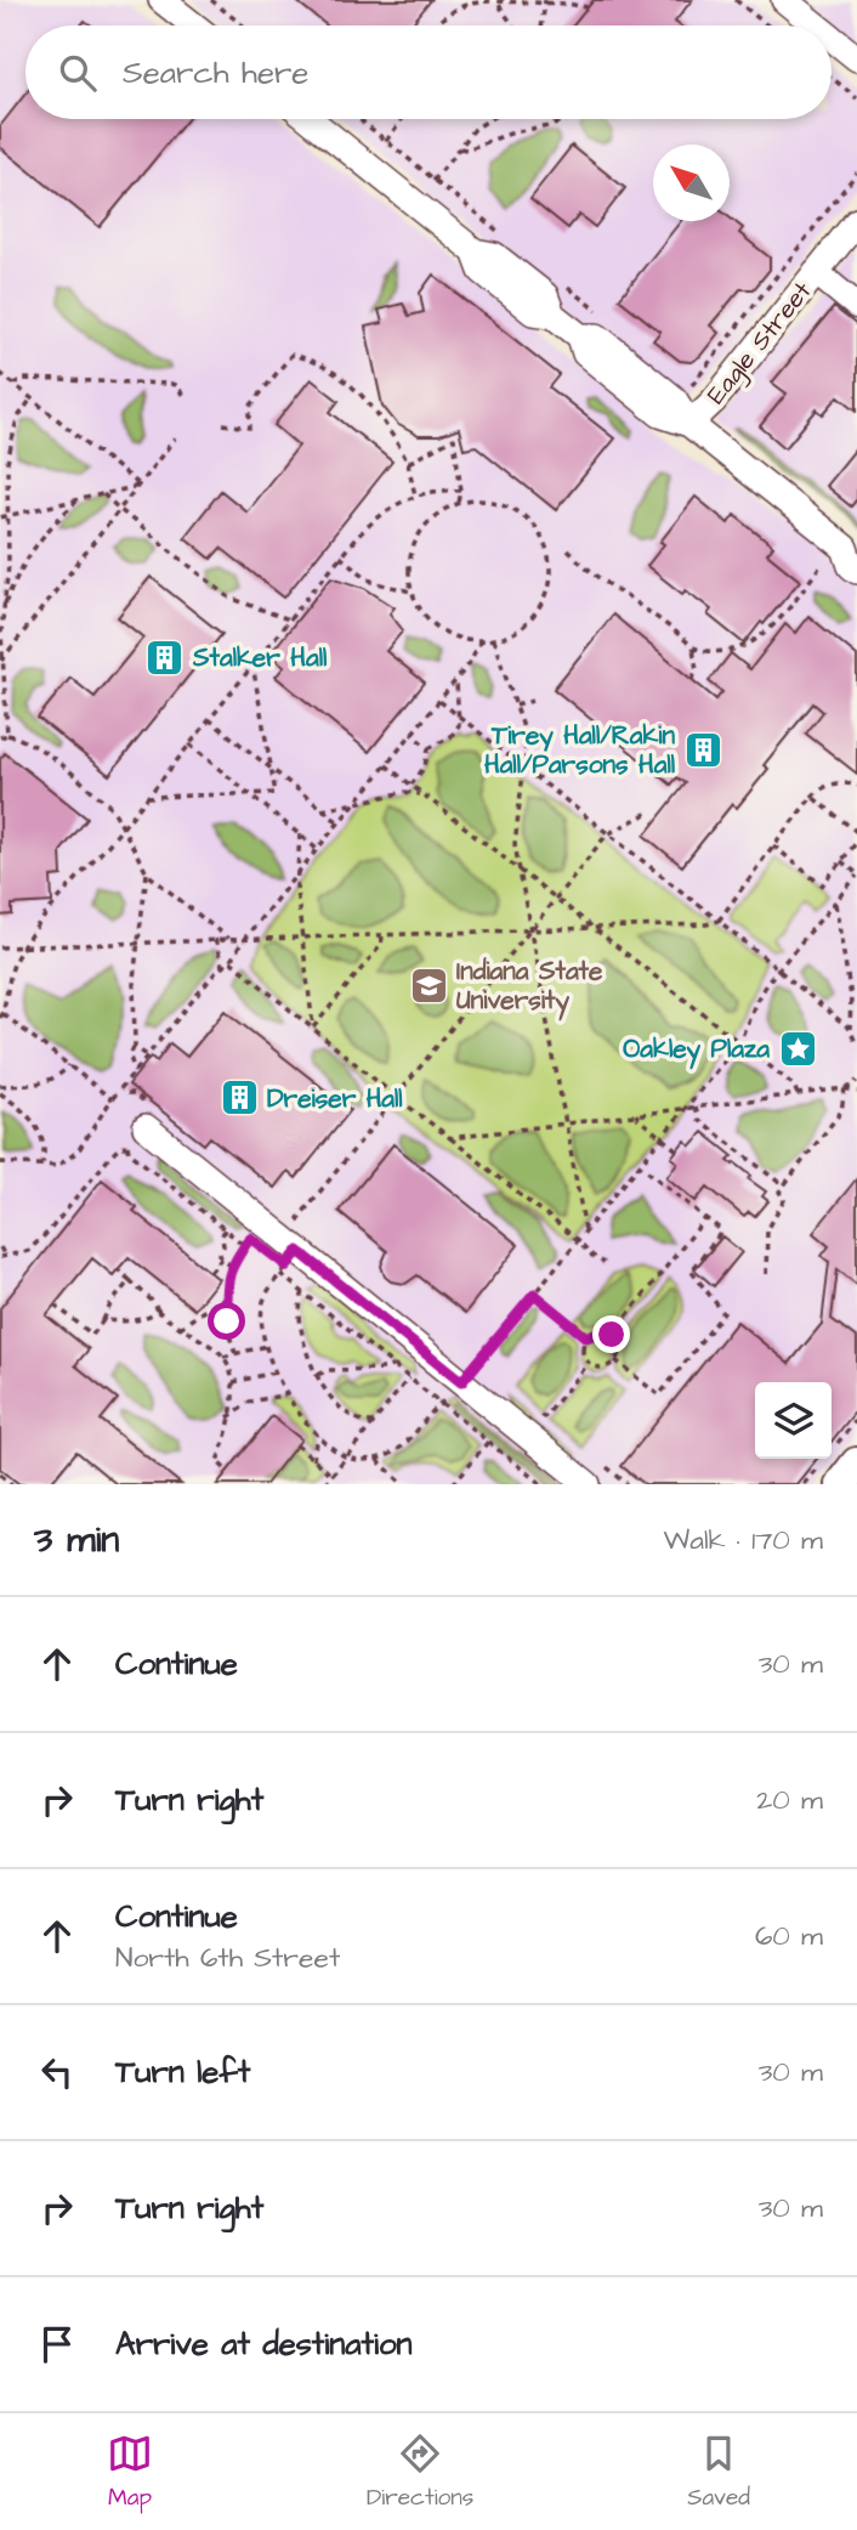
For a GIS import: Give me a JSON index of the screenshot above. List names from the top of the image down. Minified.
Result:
{"streets":{"street":["Eagle Street"]},"places":{"building":["Stalker Hall","Tirey Hall/Rakin Hall/Parsons Hall","Dreiser Hall"],"school or university":["Indiana State University"],"place":["Oakley Plaza"]},"north":"top left","page":{"search":"Search here","heading":["3 min","Walk · 170 m"],"list":[["Continue","30 m"],["Turn right","20 m"],["Continue","North 6th Street","60 m"],["Turn left","30 m"],["Turn right","30 m"],"Arrive at destination"],"nav":["Map","Directions","Saved"]}}
